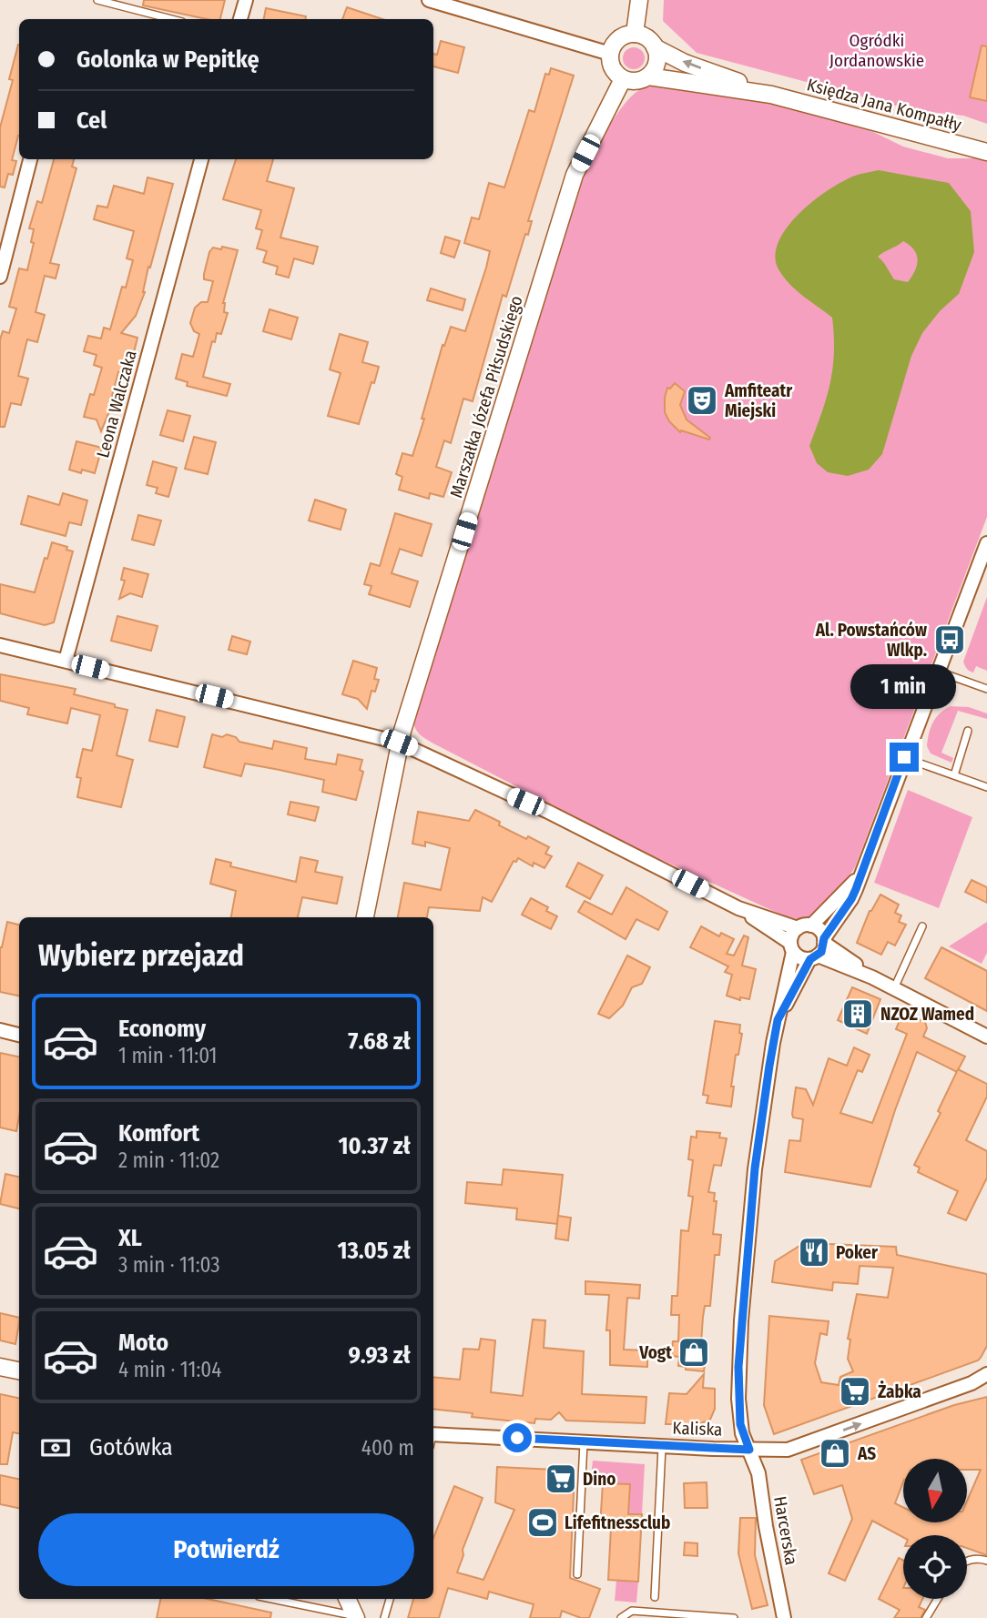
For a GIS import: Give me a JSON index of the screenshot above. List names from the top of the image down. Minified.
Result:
{"streets":{"street":["Księdza Jana Kompałły","Marszałka Józefa Piłsudskiego","Leona Walczaka","Kaliska","Harcerska"]},"crossings":[["Księdza Jana Kompałły","Marszałka Józefa Piłsudskiego"],["Kaliska","Harcerska"]],"one_way":["Kaliska"],"parks":["Ogródki Jordanowskie"],"places":{"theatre":["Amfiteatr Miejski"],"bus stop":["Al. Powstańców Wlkp."],"building":["NZOZ Wamed"],"restaurant":["Poker"],"shop":["Vogt","AS"],"supermarket":["Żabka","Dino"],"sports":["Lifefitnessclub"]},"north":"bottom","page":{"banner":["Golonka w Pepitkę","Cel"],"bubble":"1 min","heading":"Wybierz przejazd","list":[{"name":"Economy","note":"1 min · 11:01","value":"7.68 zł"},{"name":"Komfort","note":"2 min · 11:02","value":"10.37 zł"},{"name":"XL","note":"3 min · 11:03","value":"13.05 zł"},{"name":"Moto","note":"4 min · 11:04","value":"9.93 zł"}],"pay":["Gotówka","400 m"],"buttons":"Potwierdź"}}
